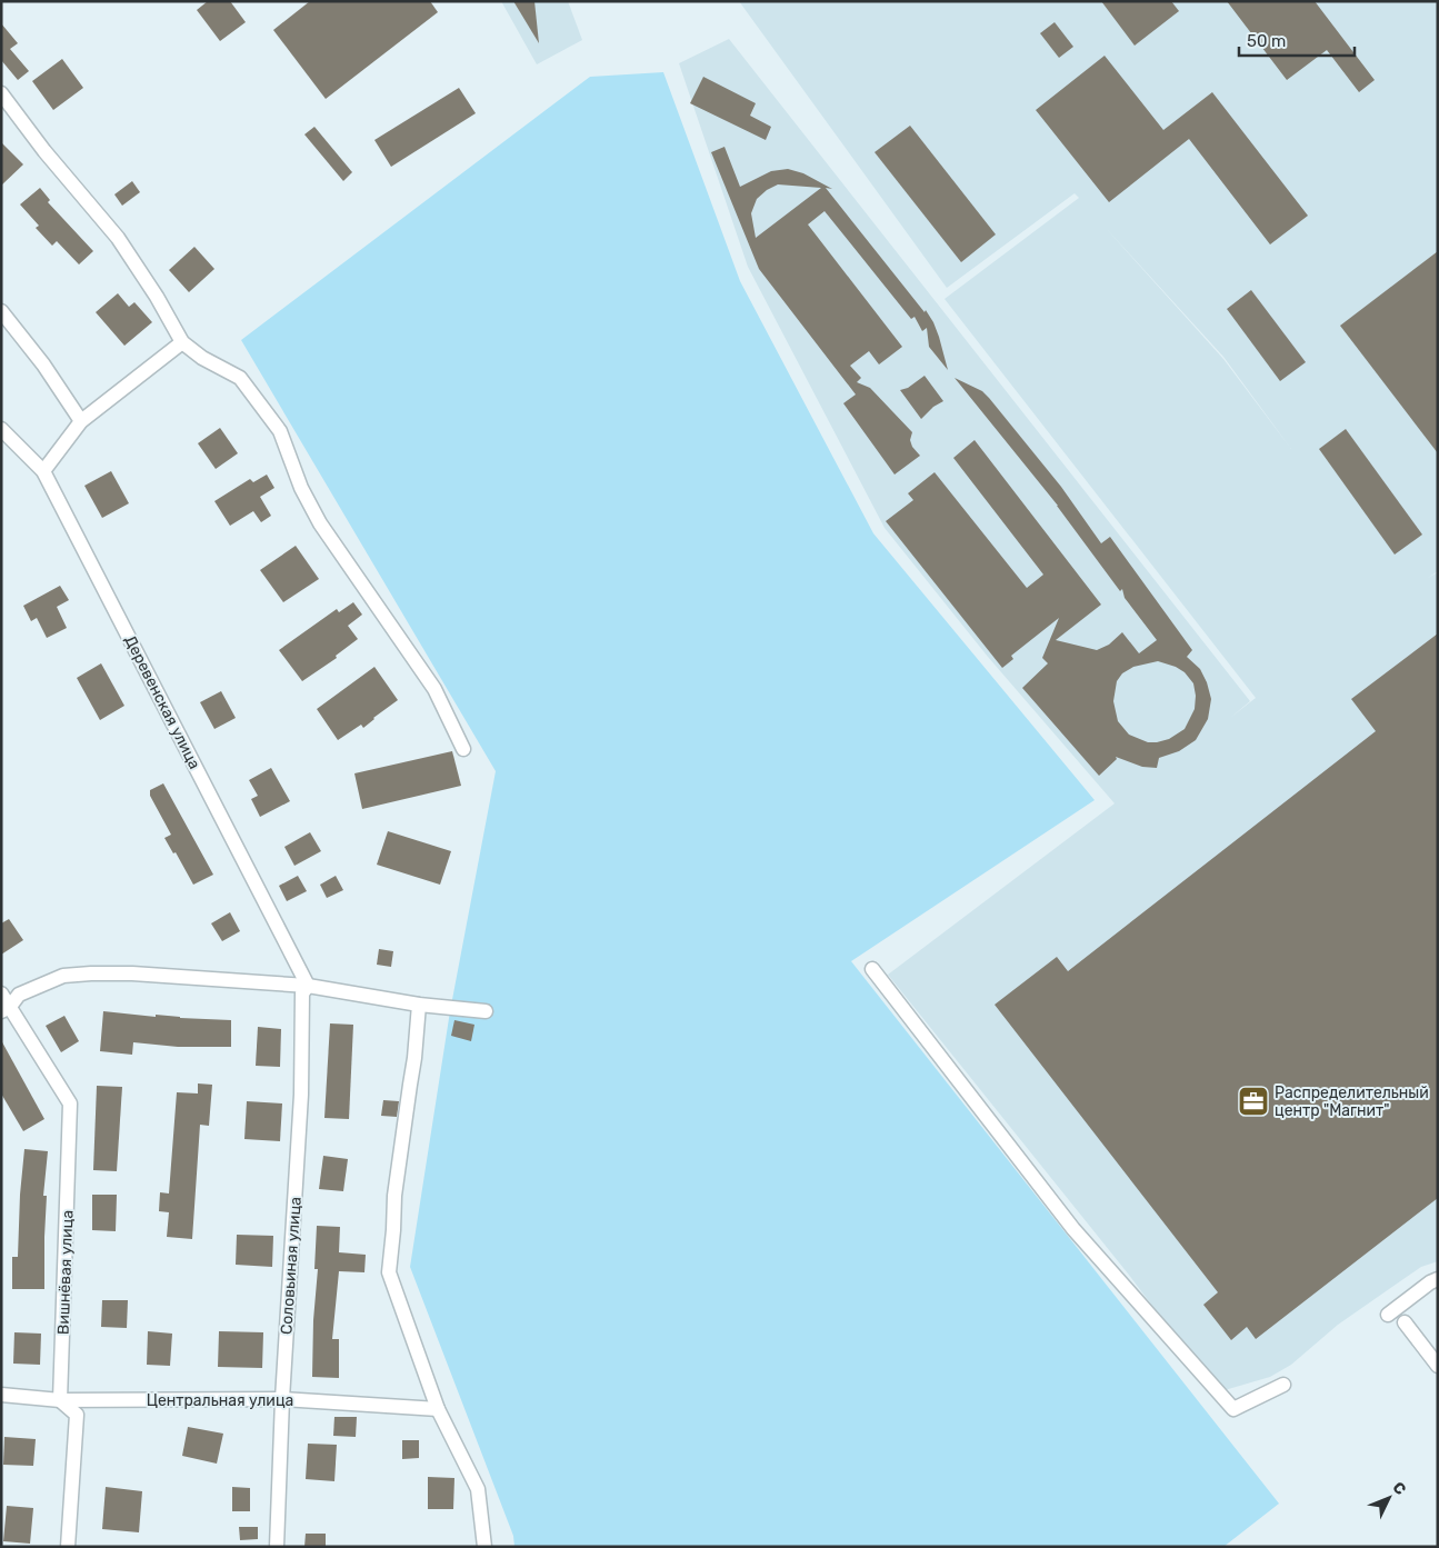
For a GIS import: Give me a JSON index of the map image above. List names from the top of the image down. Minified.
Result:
{"streets":{"street":["Деревенская улица","Соловьиная улица","Вишнёвая улица","Центральная улица"]},"crossings":[["Деревенская улица","Соловьиная улица"],["Соловьиная улица","Центральная улица"],["Вишнёвая улица","Центральная улица"]],"places":{"office":["Распределительный центр \"Магнит\""]},"scale_bar":"50 m","north":"top right"}
